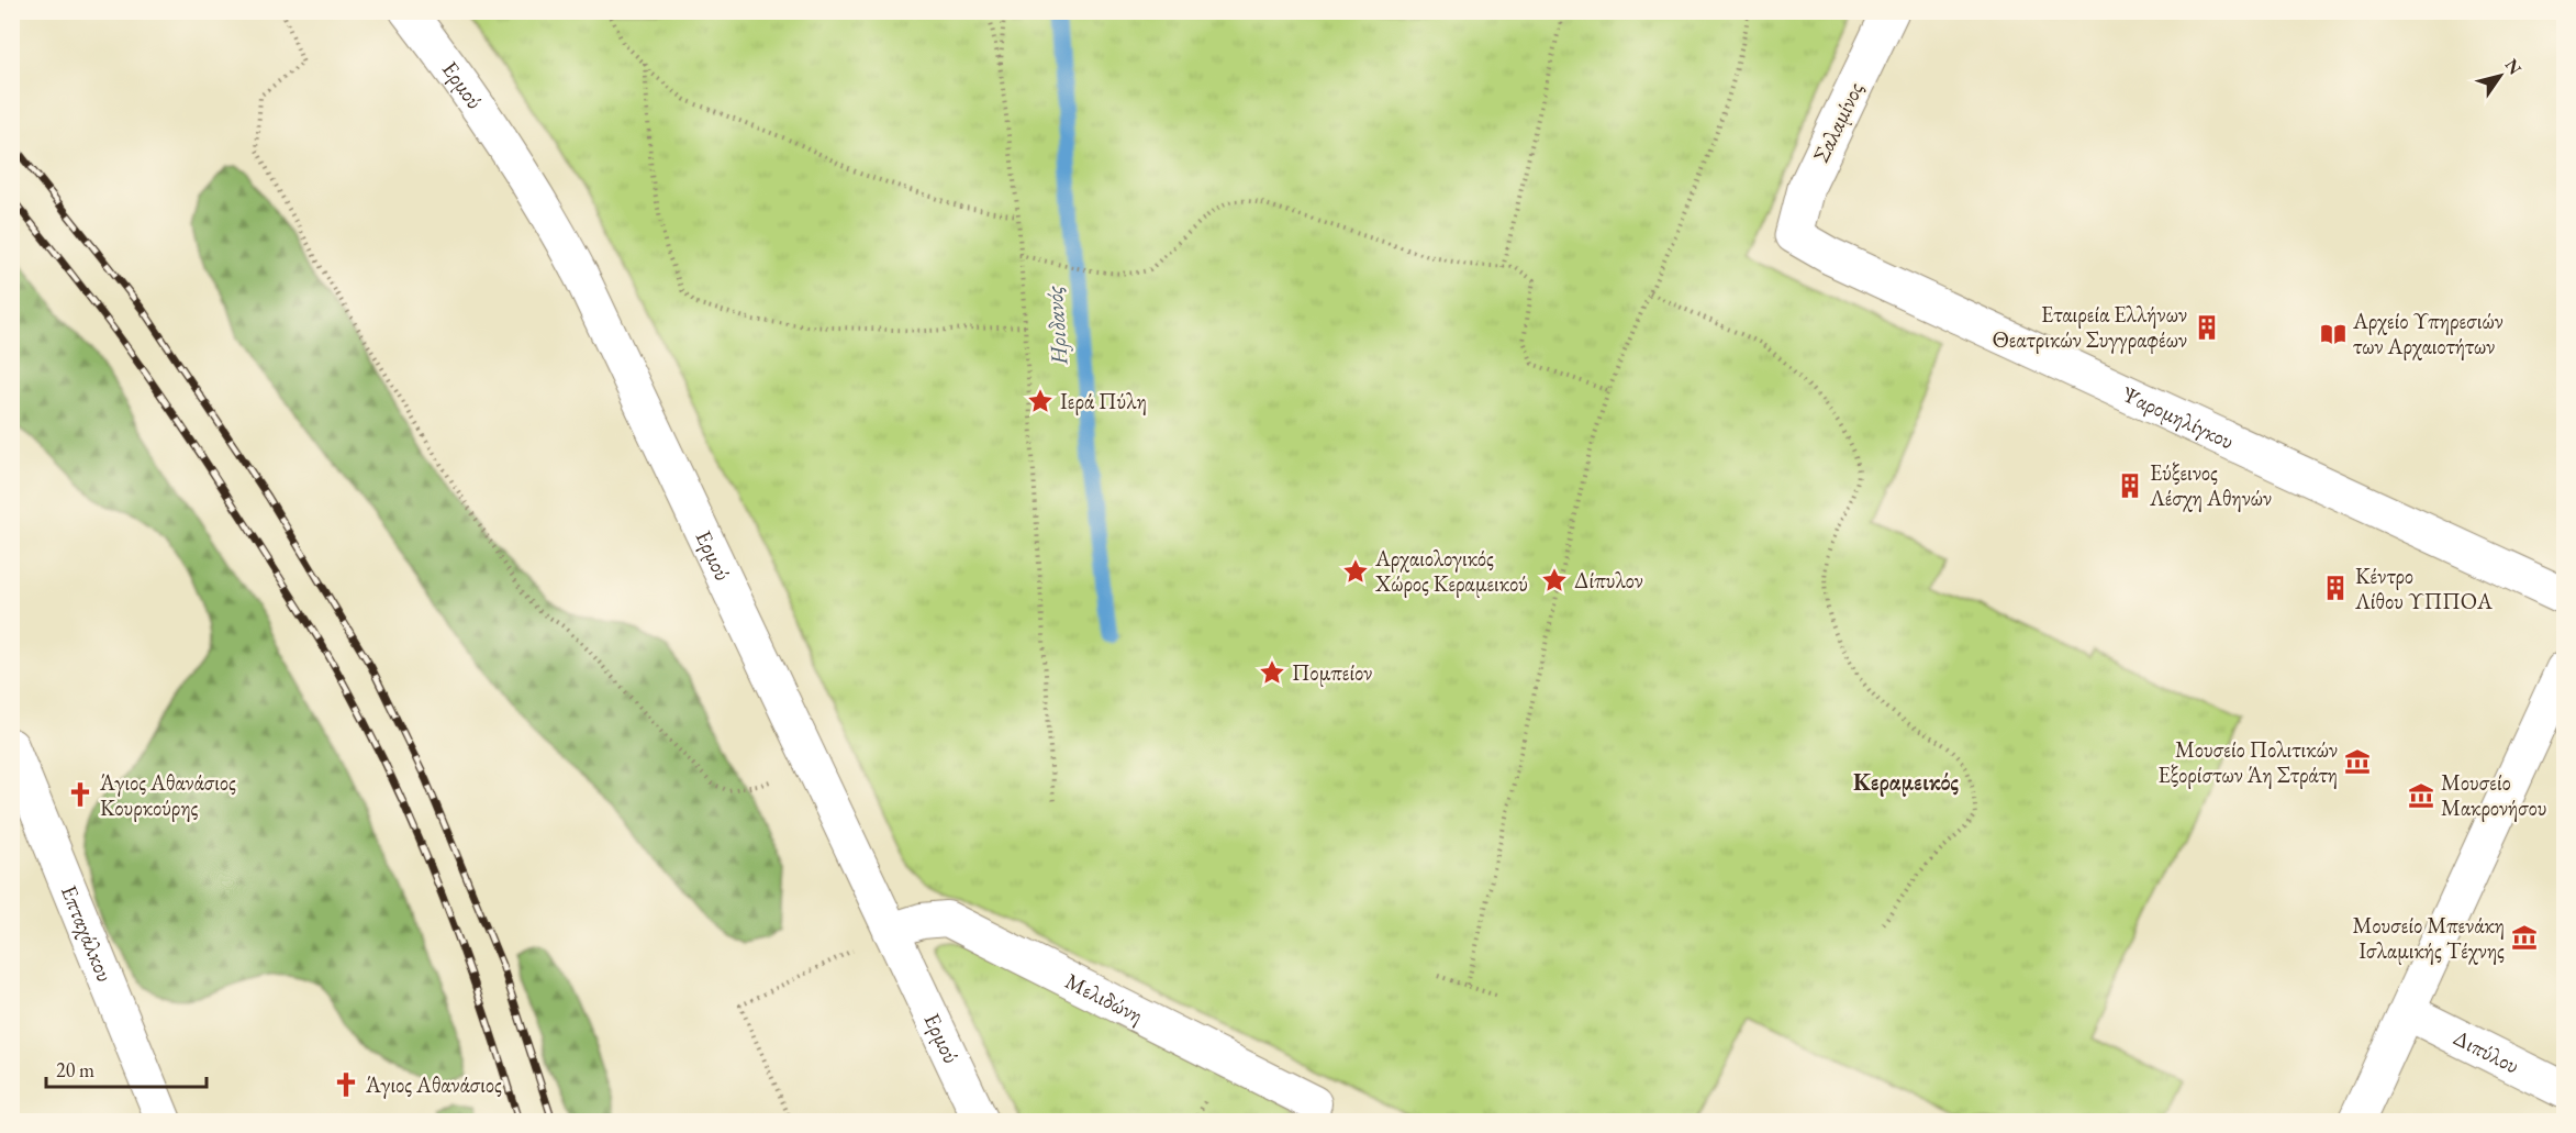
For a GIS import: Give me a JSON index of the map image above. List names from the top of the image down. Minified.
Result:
{"streets":{"street":["Ερμού","Σαλαμίνος","Ψαρομηλίγκου","Επταχάλκου","Μελιδώνη","Διπύλου"]},"crossings":[["Ερμού","Μελιδώνη"],["Σαλαμίνος","Ψαρομηλίγκου"]],"districts":["Κεραμεικός"],"water":["Ηριδανός"],"places":{"building":["Εταιρεία Ελλήνων Θεατρικών Συγγραφέων","Εύξεινος Λέσχη Αθηνών","Κέντρο Λίθου ΥΠΠΟΑ"],"library":["Αρχείο Υπηρεσιών των Αρχαιοτήτων"],"place":["Ιερά Πύλη","Αρχαιολογικός Χώρος Κεραμεικού","Δίπυλον","Πομπείον"],"museum":["Μουσείο Πολιτικών Εξορίστων Άη Στράτη","Μουσείο Μακρονήσου","Μουσείο Μπενάκη Ισλαμικής Τέχνης"],"church":["Άγιος Αθανάσιος Κουρκούρης","Άγιος Αθανάσιος"]},"scale_bar":"20 m","north":"top right"}
